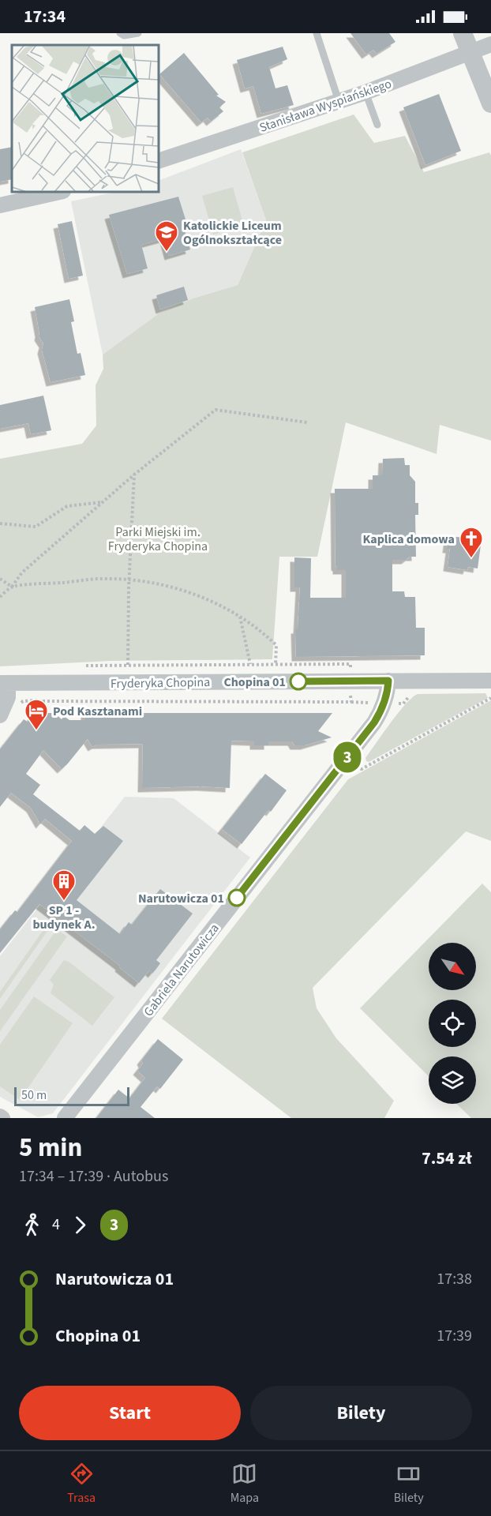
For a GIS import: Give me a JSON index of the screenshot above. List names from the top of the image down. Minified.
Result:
{"streets":{"street":["Stanisława Wyspiańskiego","Fryderyka Chopina","Gabriela Narutowicza"]},"crossings":[["Fryderyka Chopina","Gabriela Narutowicza"]],"parks":["Parki Miejski im. Fryderyka Chopina"],"places":{"school or university":["Katolickie Liceum Ogólnokształcące"],"church":["Kaplica domowa"],"other":["Chopina 01","Narutowicza 01"],"hotel":["Pod Kasztanami"],"building":["SP 1 - budynek A."]},"lines":["bus line 3"],"scale_bar":"50 m","north":"bottom right","page":{"status":"17:34","on_map":"3","scale":"50 m","heading":["5 min","17:34 – 17:39 · Autobus","7.54 zł"],"legs":["4","3"],"list":[{"name":"Narutowicza 01","value":"17:38"},{"name":"Chopina 01","value":"17:39"}],"buttons":["Start","Bilety"],"tabs":["Trasa","Mapa","Bilety"]}}
